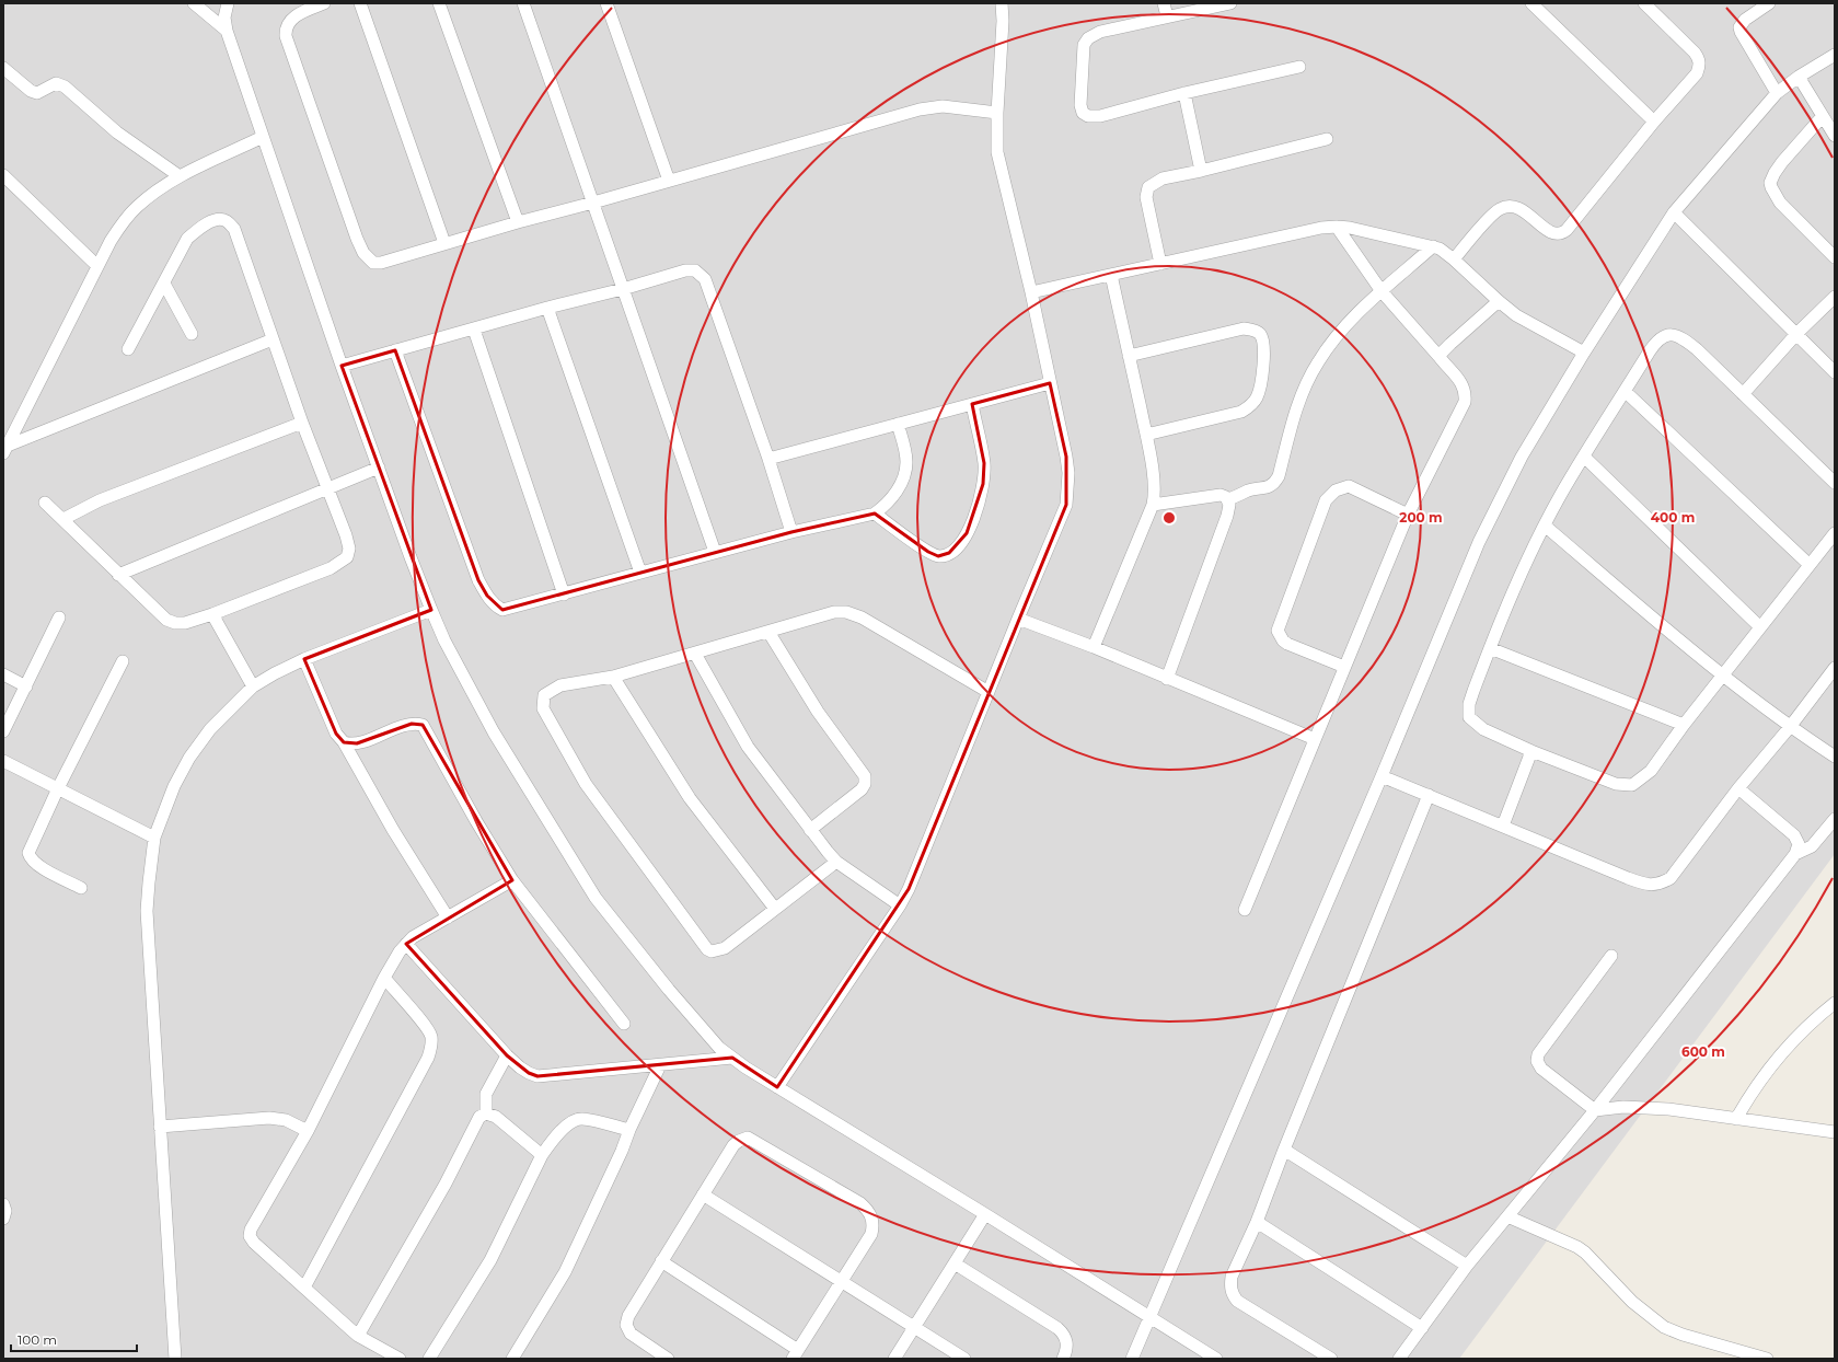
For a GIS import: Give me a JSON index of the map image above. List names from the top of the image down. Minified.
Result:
{"scale_bar":"100 m","rings":["200 m","400 m","600 m"]}
